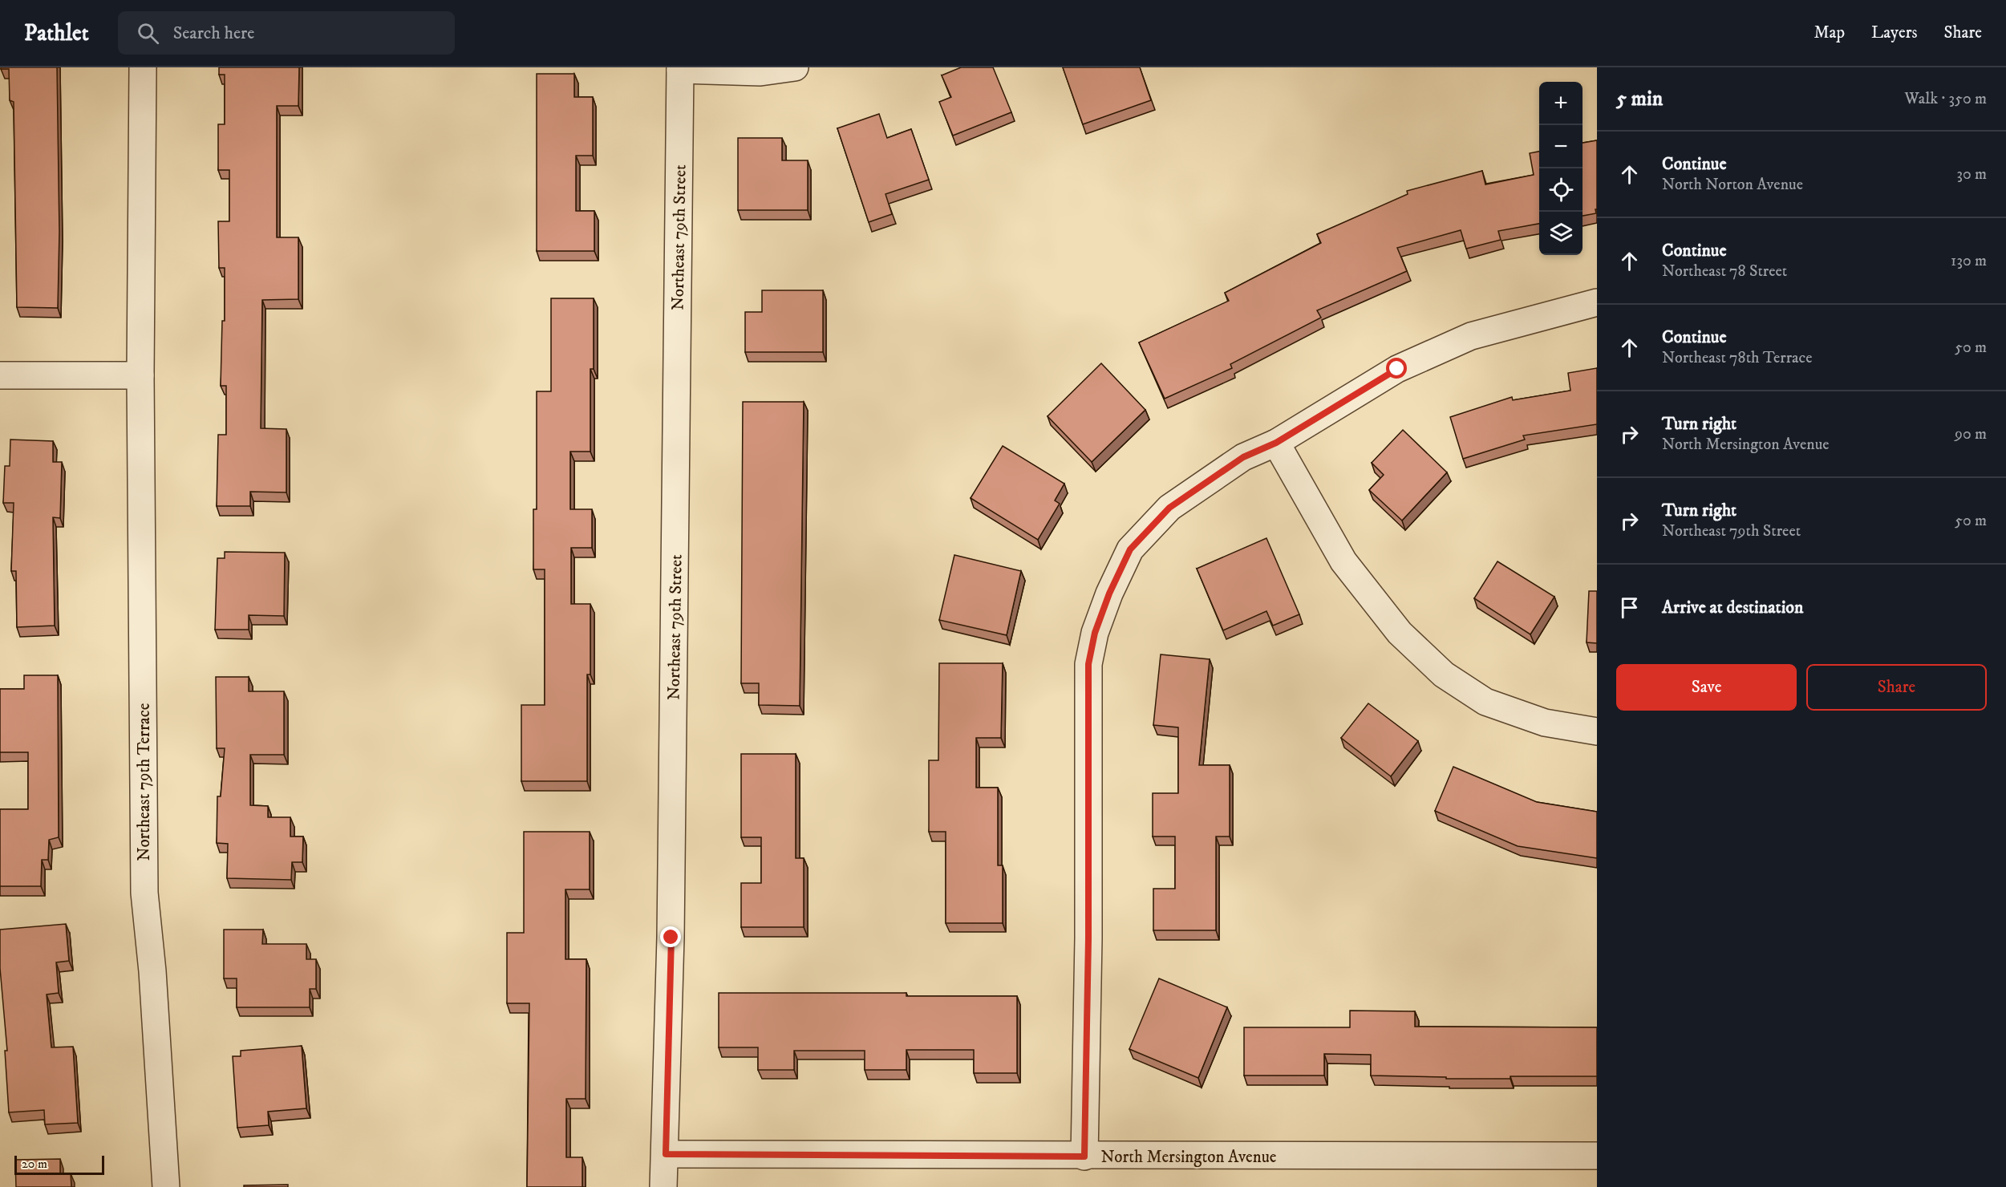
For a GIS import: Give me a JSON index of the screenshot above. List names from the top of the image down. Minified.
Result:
{"streets":{"street":["Northeast 79th Street","Northeast 79th Terrace","North Mersington Avenue"]},"crossings":[["Northeast 79th Street","North Mersington Avenue"]],"scale_bar":"20 m","page":{"header":"Pathlet","search":"Search here","nav":["Map","Layers","Share"],"heading":["5 min","Walk · 350 m"],"map_buttons":["+","−"],"list":[["Continue","North Norton Avenue","30 m"],["Continue","Northeast 78 Street","130 m"],["Continue","Northeast 78th Terrace","50 m"],["Turn right","North Mersington Avenue","90 m"],["Turn right","Northeast 79th Street","50 m"],"Arrive at destination"],"buttons":["Save","Share"],"scale":"20 m"}}
